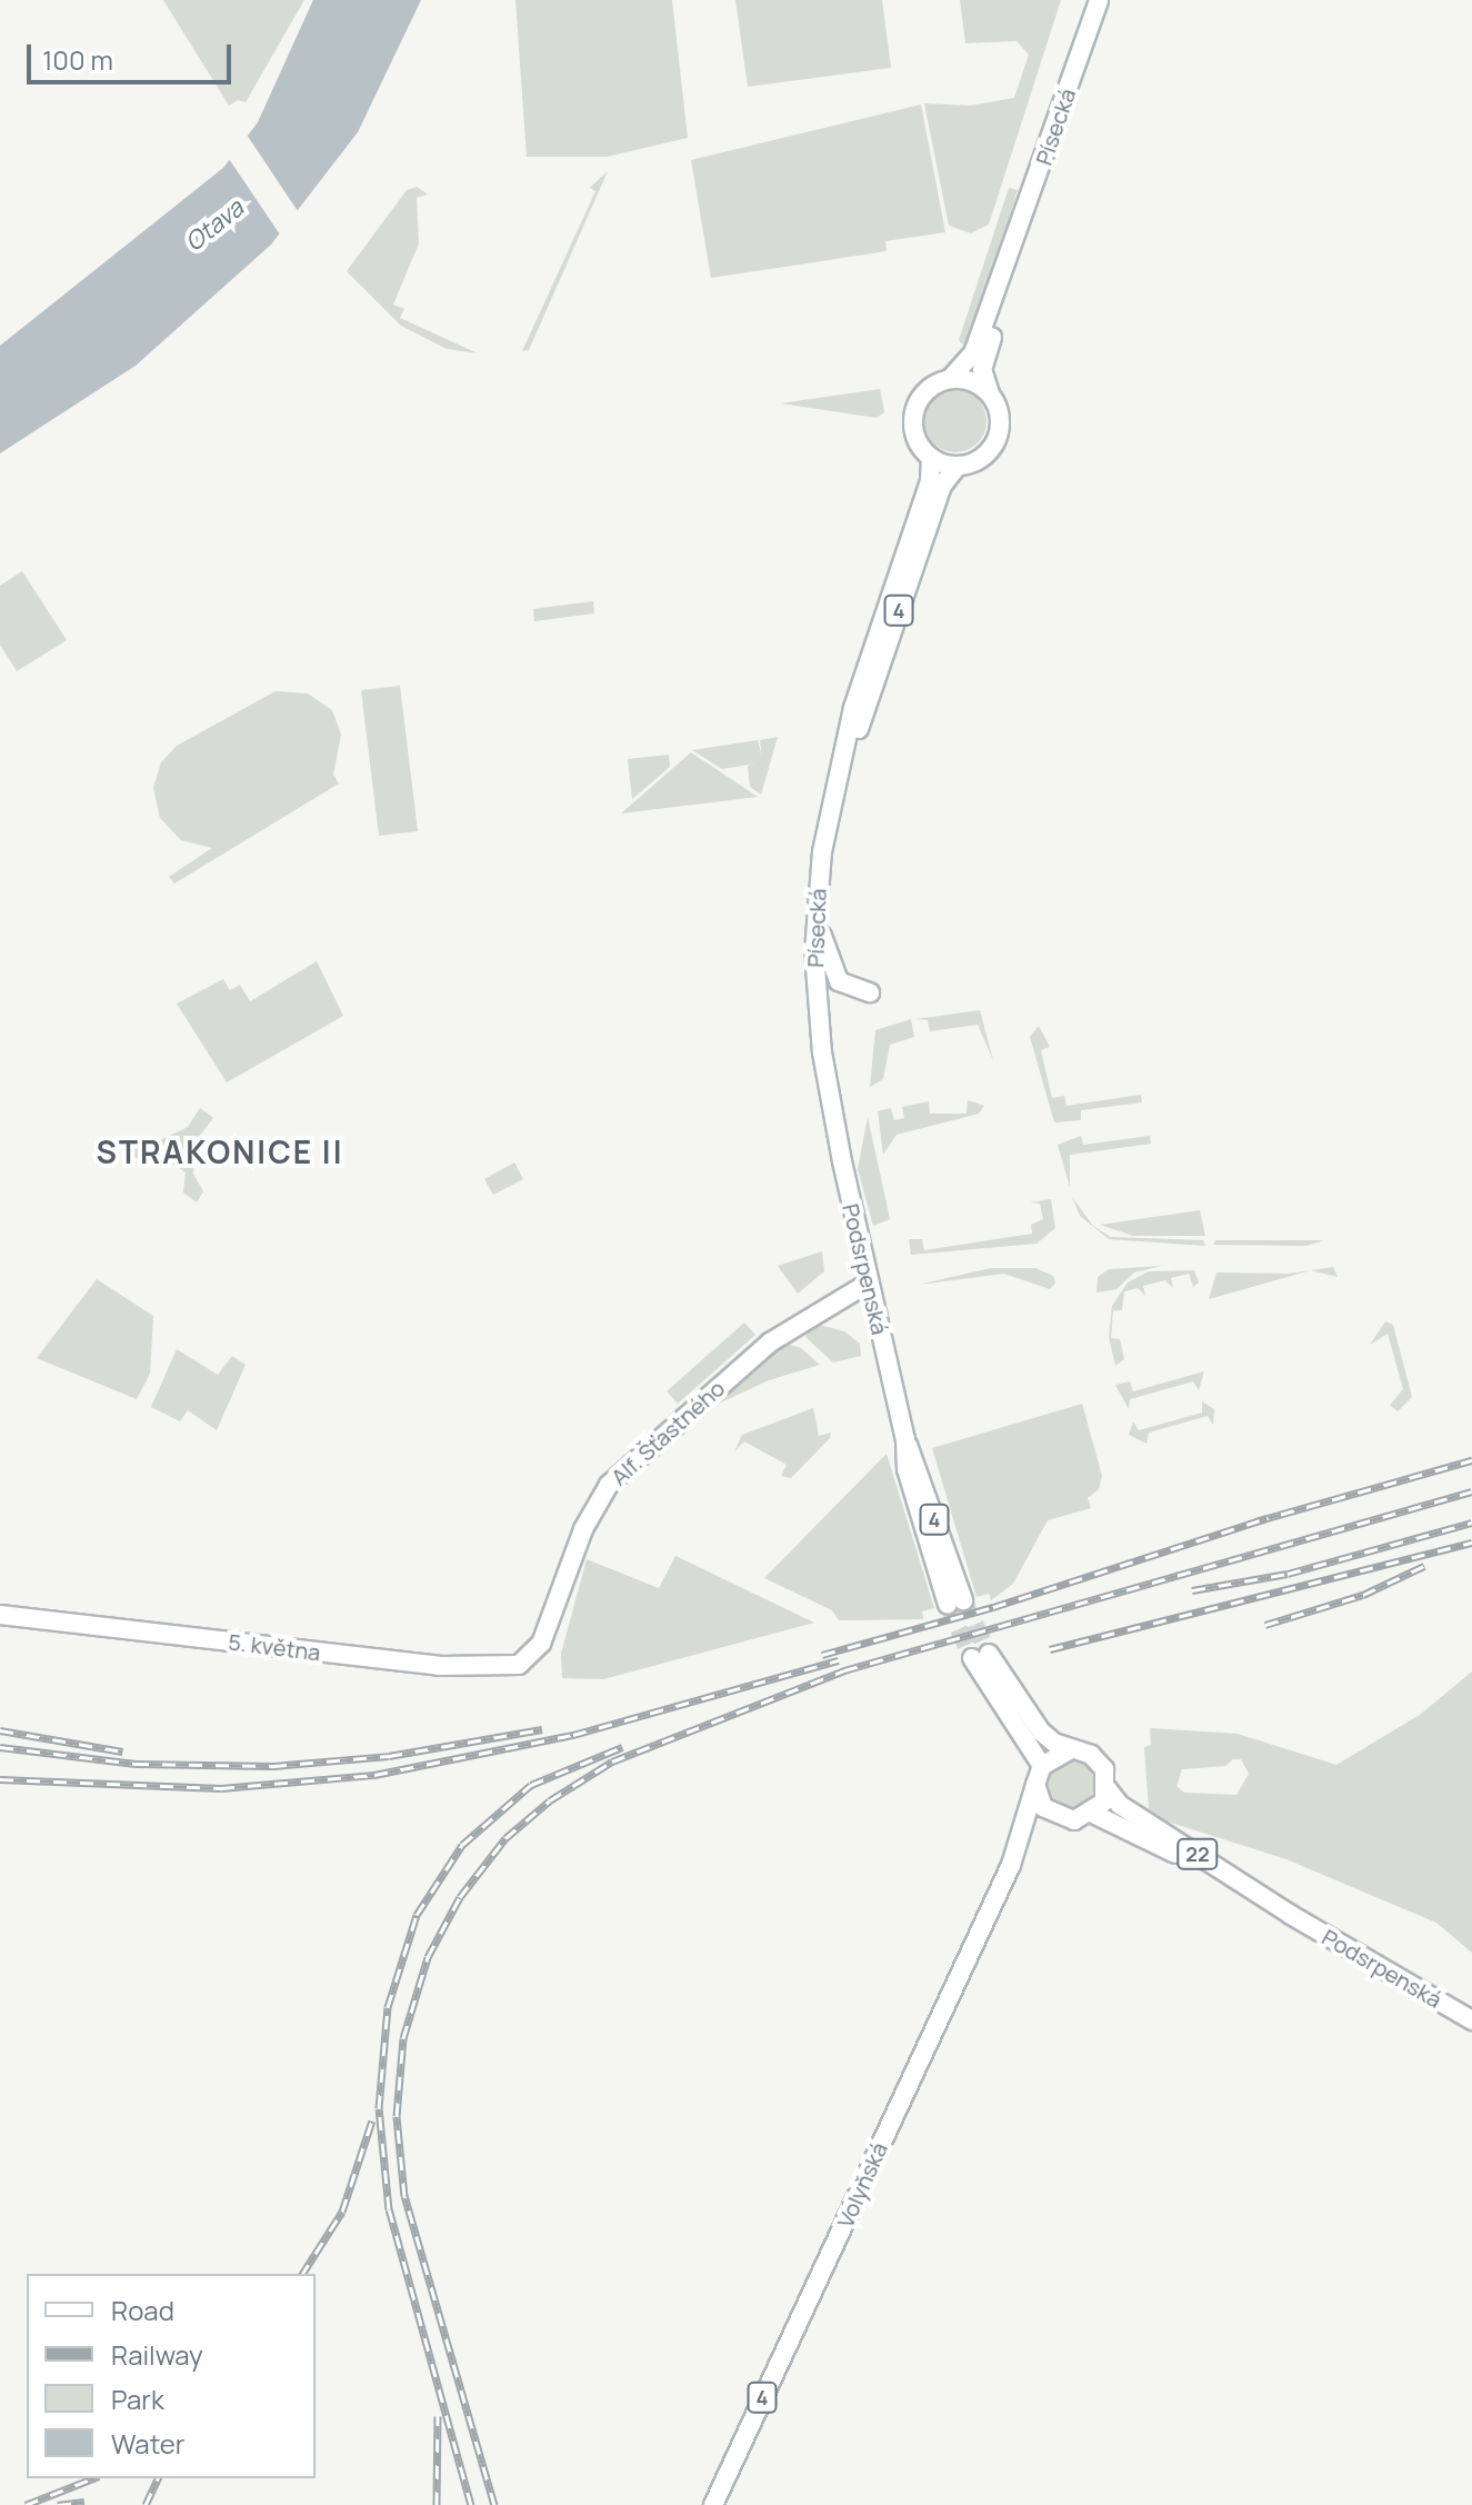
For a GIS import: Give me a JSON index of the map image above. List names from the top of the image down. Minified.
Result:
{"streets":{"main road":["Písecká","4","Podsrpenská","Alf. Šťastného","5. května","22","Volyňská"]},"crossings":[["Písecká","4"],["Písecká","Podsrpenská"],["4","Podsrpenská"],["4","Volyňská"],["Podsrpenská","Alf. Šťastného"],["Podsrpenská","Volyňská"],["Alf. Šťastného","5. května"]],"districts":["STRAKONICE II"],"water":["Otava"],"legend":["Road","Railway","Park","Water"],"scale_bar":"100 m"}
